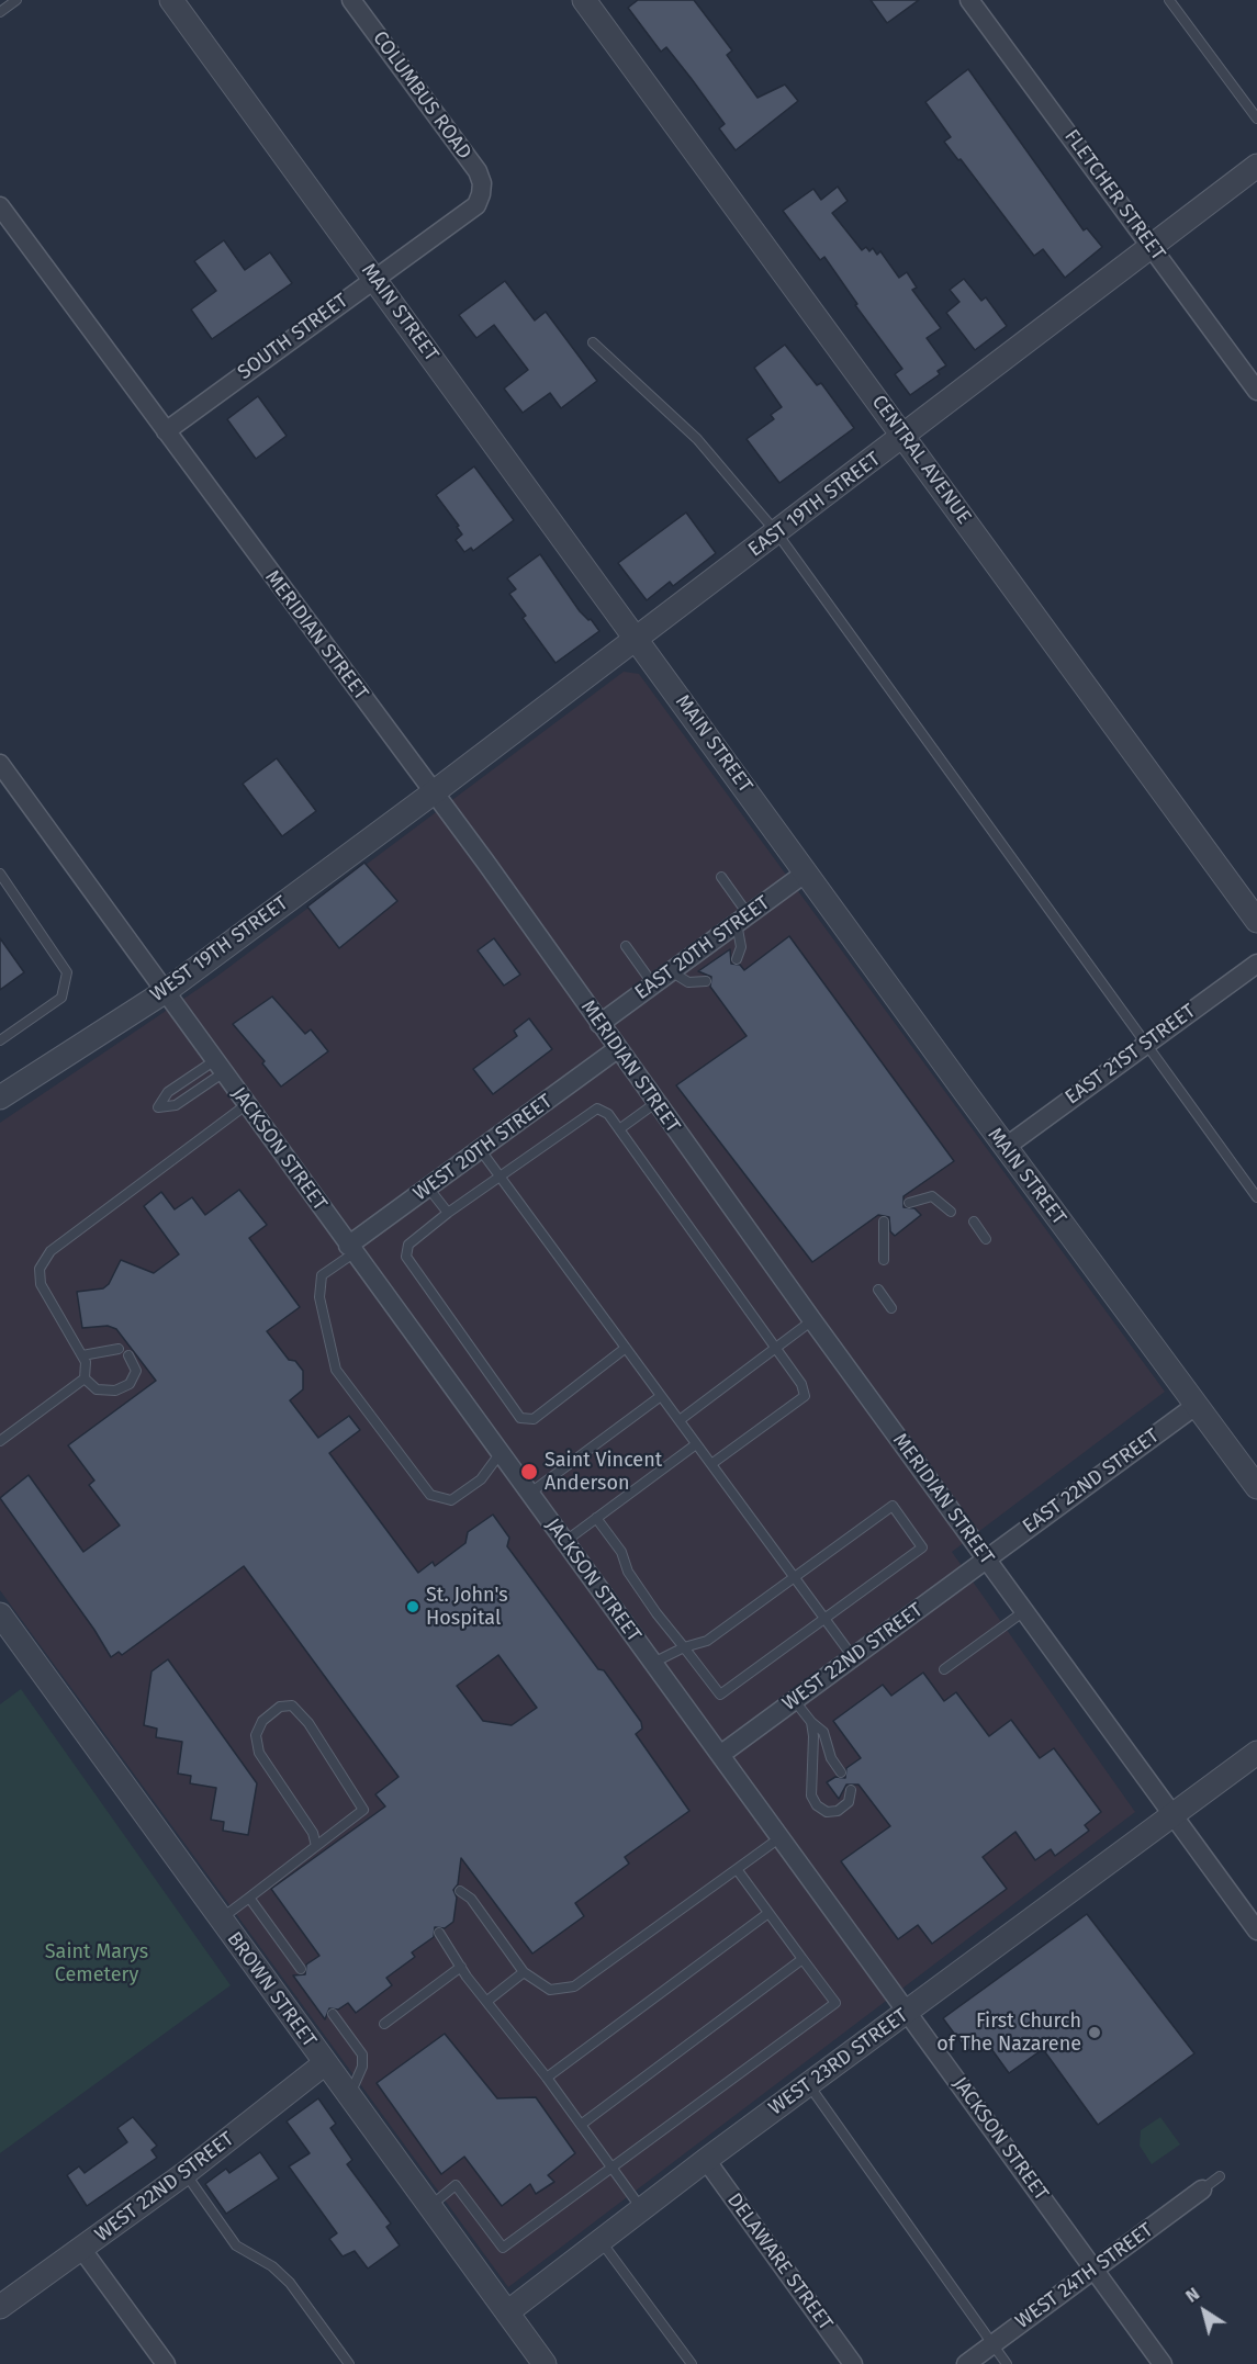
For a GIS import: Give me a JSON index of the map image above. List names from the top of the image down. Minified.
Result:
{"streets":{"street":["COLUMBUS ROAD","FLETCHER STREET","MAIN STREET","SOUTH STREET","CENTRAL AVENUE","EAST 19TH STREET","MERIDIAN STREET","EAST 20TH STREET","WEST 19TH STREET","EAST 21ST STREET","WEST 20TH STREET","JACKSON STREET","EAST 22ND STREET","WEST 22ND STREET","BROWN STREET","WEST 23RD STREET","DELAWARE STREET","WEST 24TH STREET"]},"crossings":[["COLUMBUS ROAD","SOUTH STREET"],["FLETCHER STREET","EAST 19TH STREET"],["MAIN STREET","SOUTH STREET"],["MAIN STREET","EAST 19TH STREET"],["MAIN STREET","EAST 20TH STREET"],["MAIN STREET","EAST 21ST STREET"],["MAIN STREET","EAST 22ND STREET"],["SOUTH STREET","MERIDIAN STREET"],["CENTRAL AVENUE","EAST 19TH STREET"],["EAST 19TH STREET","MERIDIAN STREET"],["EAST 19TH STREET","WEST 19TH STREET"],["MERIDIAN STREET","EAST 20TH STREET"],["MERIDIAN STREET","WEST 19TH STREET"],["MERIDIAN STREET","WEST 20TH STREET"],["MERIDIAN STREET","EAST 22ND STREET"],["MERIDIAN STREET","WEST 22ND STREET"],["MERIDIAN STREET","WEST 23RD STREET"],["WEST 19TH STREET","JACKSON STREET"],["WEST 20TH STREET","JACKSON STREET"],["JACKSON STREET","WEST 22ND STREET"],["JACKSON STREET","WEST 23RD STREET"],["JACKSON STREET","WEST 24TH STREET"],["EAST 22ND STREET","WEST 22ND STREET"],["WEST 22ND STREET","BROWN STREET"],["BROWN STREET","WEST 23RD STREET"],["WEST 23RD STREET","DELAWARE STREET"]],"parks":["Saint Marys Cemetery"],"places":["Saint Vincent Anderson","St. John's Hospital","First Church of The Nazarene"],"north":"top left"}
